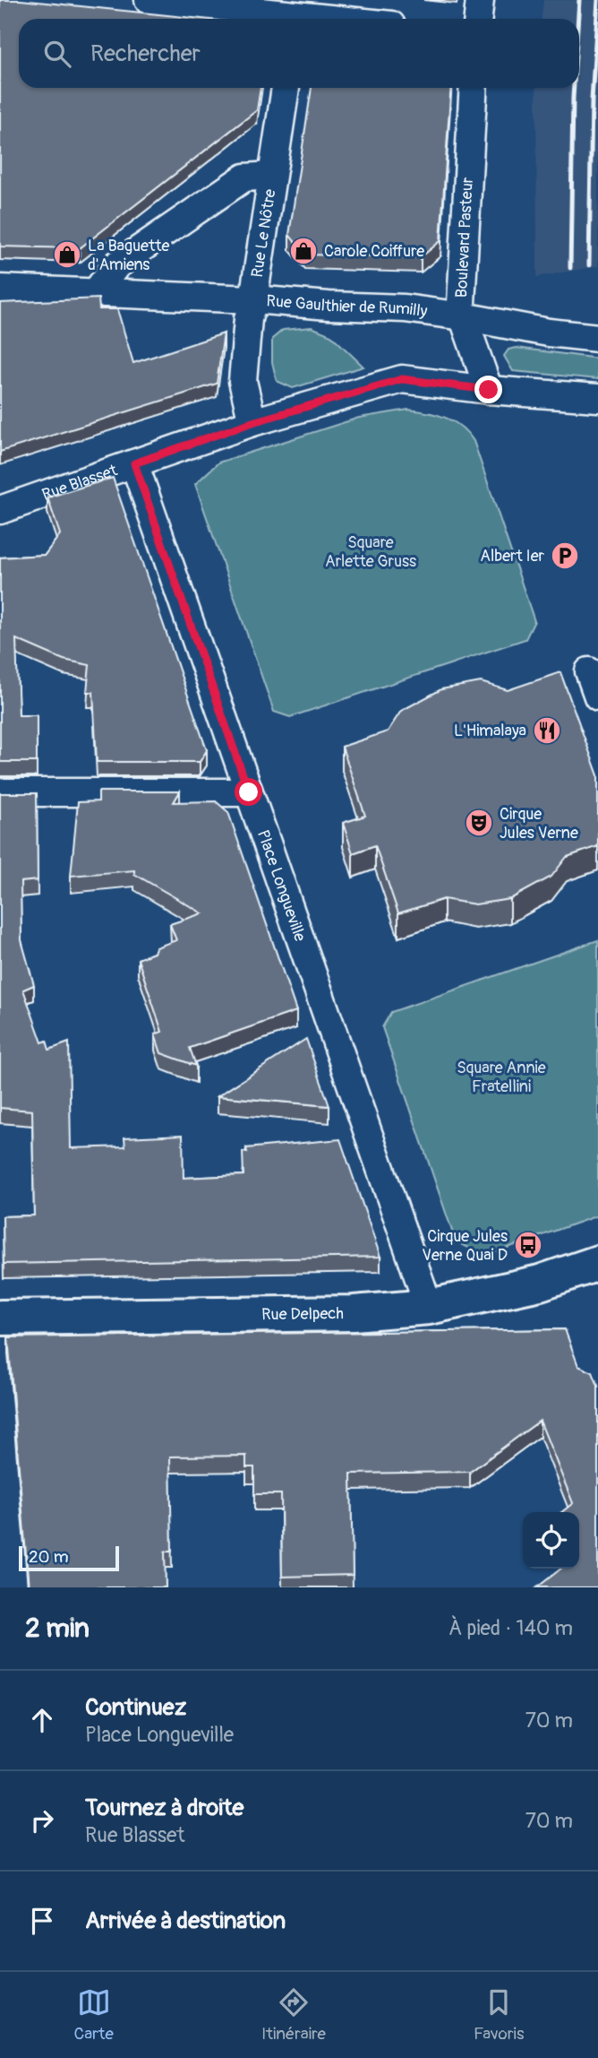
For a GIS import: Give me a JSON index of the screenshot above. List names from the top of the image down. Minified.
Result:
{"streets":{"street":["Rue Le Nôtre","Boulevard Pasteur","Rue Gaulthier de Rumilly","Rue Blasset","Place Longueville","Rue Delpech"]},"crossings":[["Rue Le Nôtre","Rue Gaulthier de Rumilly"],["Rue Le Nôtre","Rue Blasset"],["Boulevard Pasteur","Rue Gaulthier de Rumilly"],["Boulevard Pasteur","Rue Blasset"],["Rue Blasset","Place Longueville"],["Place Longueville","Rue Delpech"]],"parks":["Square Arlette Gruss","Square Annie Fratellini"],"places":{"shop":["Carole Coiffure","La Baguette d'Amiens"],"parking":["Albert Ier"],"restaurant":["L'Himalaya"],"theatre":["Cirque Jules Verne"],"bus stop":["Cirque Jules Verne Quai D"]},"scale_bar":"20 m","page":{"search":"Rechercher","scale":"20 m","heading":["2 min","À pied · 140 m"],"list":[["Continuez","Place Longueville","70 m"],["Tournez à droite","Rue Blasset","70 m"],"Arrivée à destination"],"nav":["Carte","Itinéraire","Favoris"]}}
